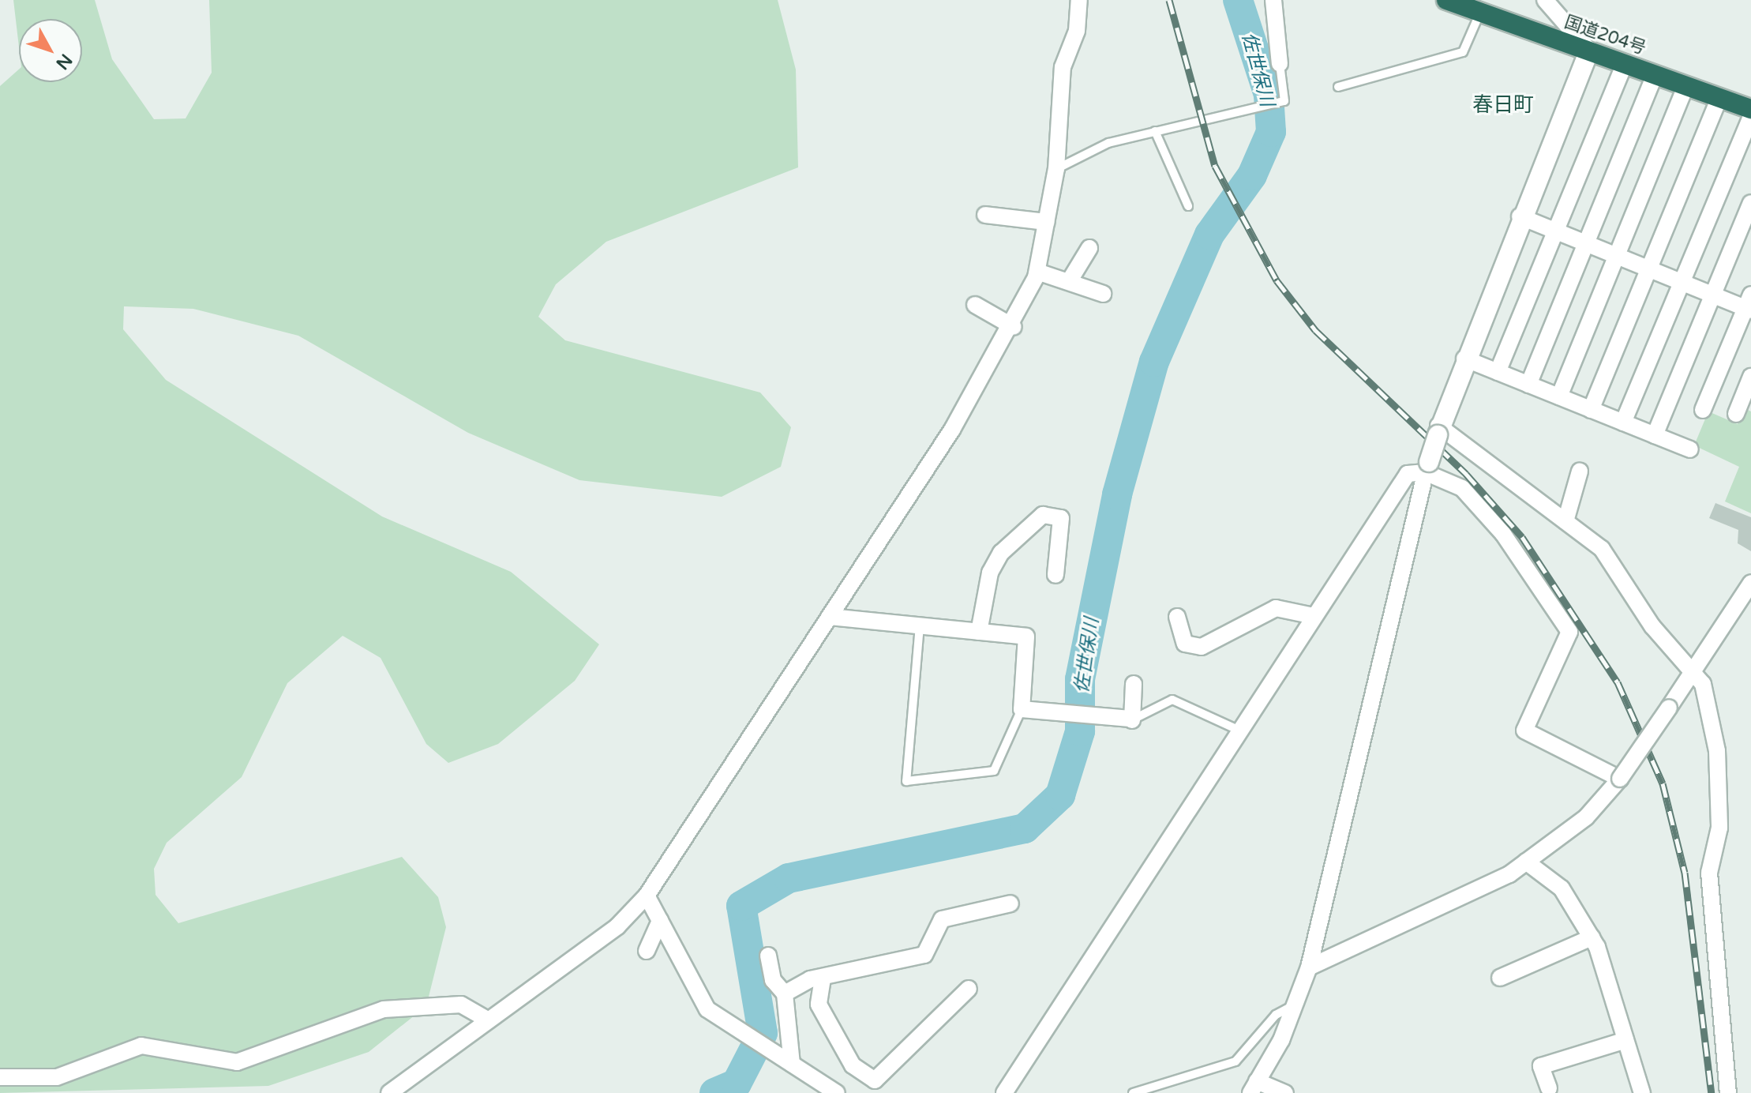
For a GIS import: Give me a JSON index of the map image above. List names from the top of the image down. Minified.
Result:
{"streets":{"highway":["国道204号"]},"districts":["春日町"],"water":["佐世保川"],"north":"bottom right"}
